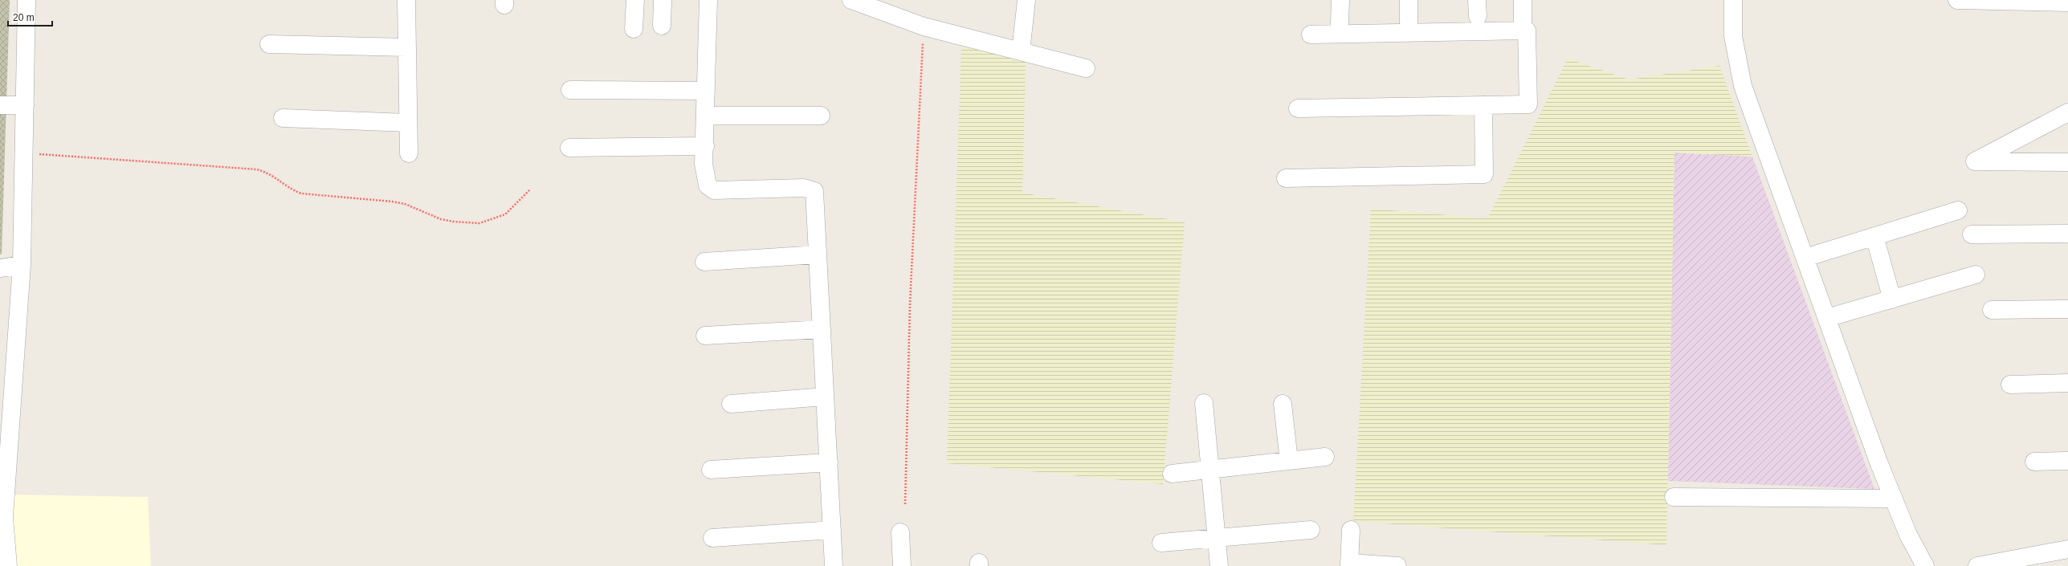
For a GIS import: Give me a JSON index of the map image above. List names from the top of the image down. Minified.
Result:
{"scale_bar":"20 m"}
